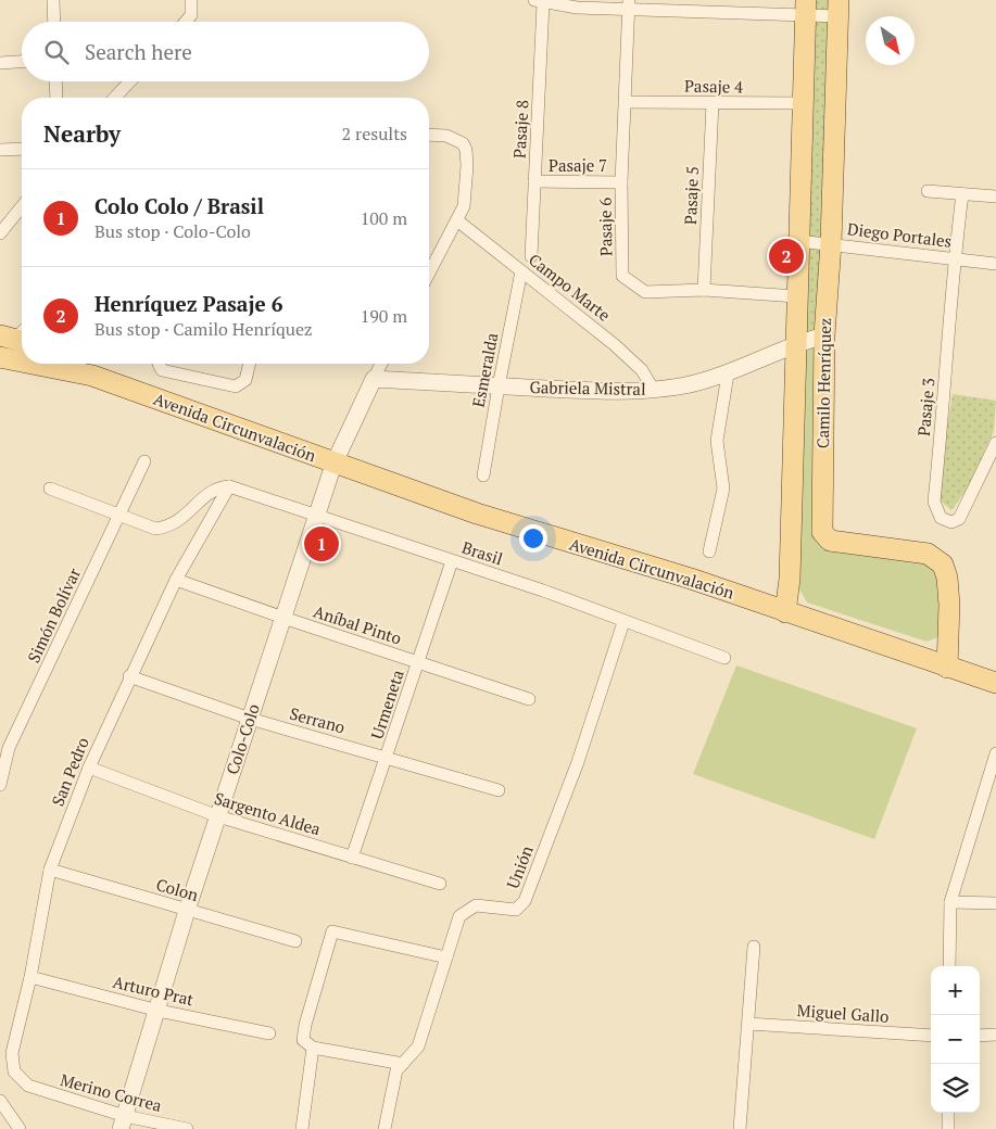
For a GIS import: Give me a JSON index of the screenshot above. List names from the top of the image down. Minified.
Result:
{"streets":{"main road":["Camilo Henríquez","Avenida Circunvalación"],"street":["Pasaje 4","Pasaje 8","Pasaje 7","Pasaje 5","Pasaje 6","Diego Portales","Campo Marte","Esmeralda","Gabriela Mistral","Pasaje 3","Brasil","Simón Bolívar","Aníbal Pinto","Urmeneta","Serrano","Colo-Colo","San Pedro","Sargento Aldea","Unión","Colon","Arturo Prat","Miguel Gallo","Merino Correa"]},"crossings":[["Pasaje 4","Pasaje 5"],["Pasaje 4","Pasaje 6"],["Pasaje 4","Camilo Henríquez"],["Pasaje 8","Pasaje 7"],["Pasaje 7","Pasaje 6"],["Pasaje 5","Pasaje 6"],["Pasaje 6","Camilo Henríquez"],["Diego Portales","Camilo Henríquez"],["Diego Portales","Pasaje 3"],["Campo Marte","Esmeralda"],["Campo Marte","Gabriela Mistral"],["Esmeralda","Gabriela Mistral"],["Camilo Henríquez","Gabriela Mistral"],["Camilo Henríquez","Avenida Circunvalación"],["Gabriela Mistral","Colo-Colo"],["Avenida Circunvalación","Colo-Colo"],["Brasil","Urmeneta"],["Brasil","Colo-Colo"],["Brasil","San Pedro"],["Brasil","Unión"],["Aníbal Pinto","Urmeneta"],["Aníbal Pinto","Colo-Colo"],["Aníbal Pinto","San Pedro"],["Urmeneta","Serrano"],["Urmeneta","Sargento Aldea"],["Serrano","Colo-Colo"],["Serrano","San Pedro"],["Colo-Colo","Sargento Aldea"],["Colo-Colo","Colon"],["Colo-Colo","Arturo Prat"],["Colo-Colo","Merino Correa"],["San Pedro","Sargento Aldea"],["San Pedro","Colon"],["San Pedro","Arturo Prat"],["San Pedro","Merino Correa"]],"north":"bottom right","page":{"search":"Search here","heading":["Nearby","2 results"],"list":[{"mark":"1","name":"Colo Colo / Brasil","note":"Bus stop · Colo-Colo","value":"100 m"},{"mark":"2","name":"Henríquez Pasaje 6","note":"Bus stop · Camilo Henríquez","value":"190 m"}],"pins":["2","1"],"map_buttons":["+","−"]}}
